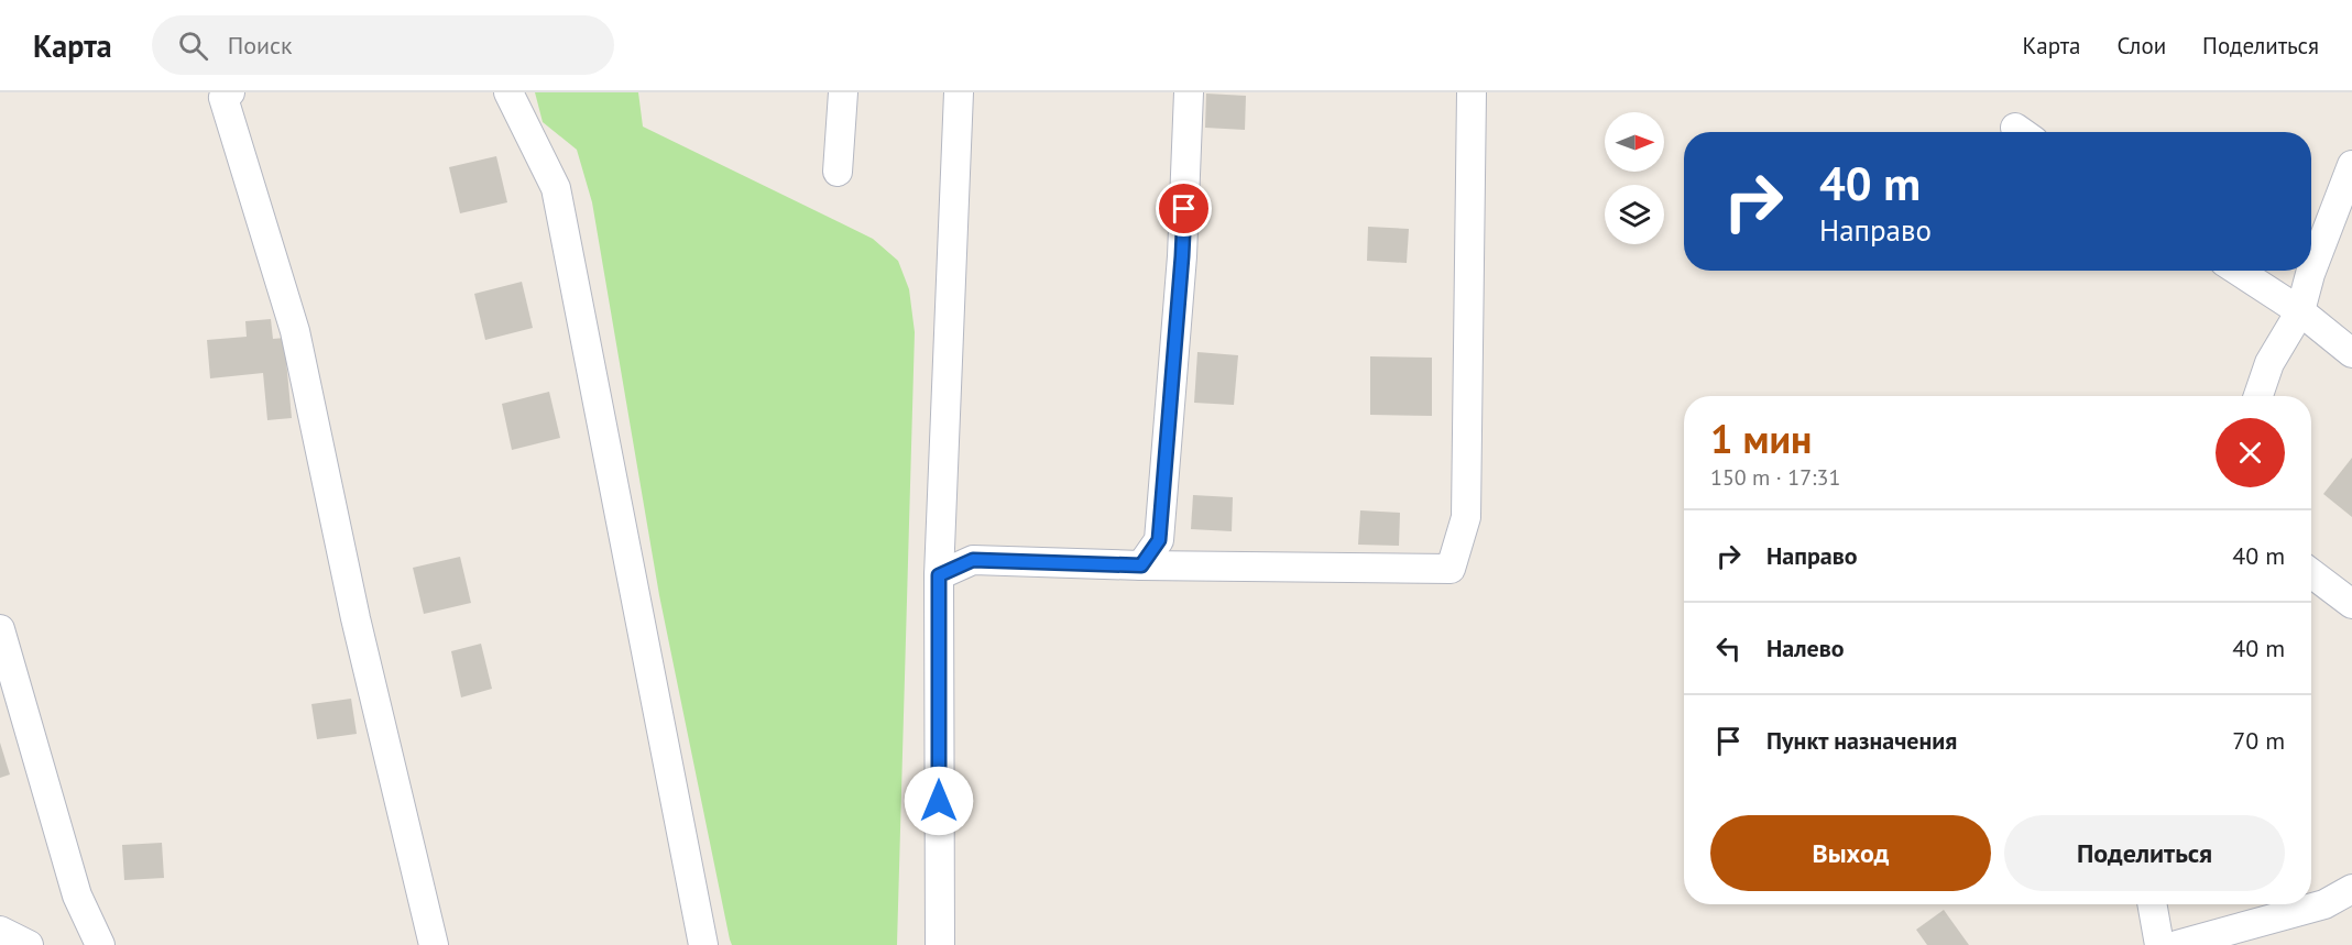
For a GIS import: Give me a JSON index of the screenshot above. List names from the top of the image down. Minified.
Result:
{"north":"right","page":{"header":"Карта","search":"Поиск","nav":["Карта","Слои","Поделиться"],"turn":["40 m","Направо"],"heading":["1 мин","150 m · 17:31"],"list":[{"name":"Направо","value":"40 m"},{"name":"Налево","value":"40 m"},{"name":"Пункт назначения","value":"70 m"}],"buttons":["Выход","Поделиться"]}}
